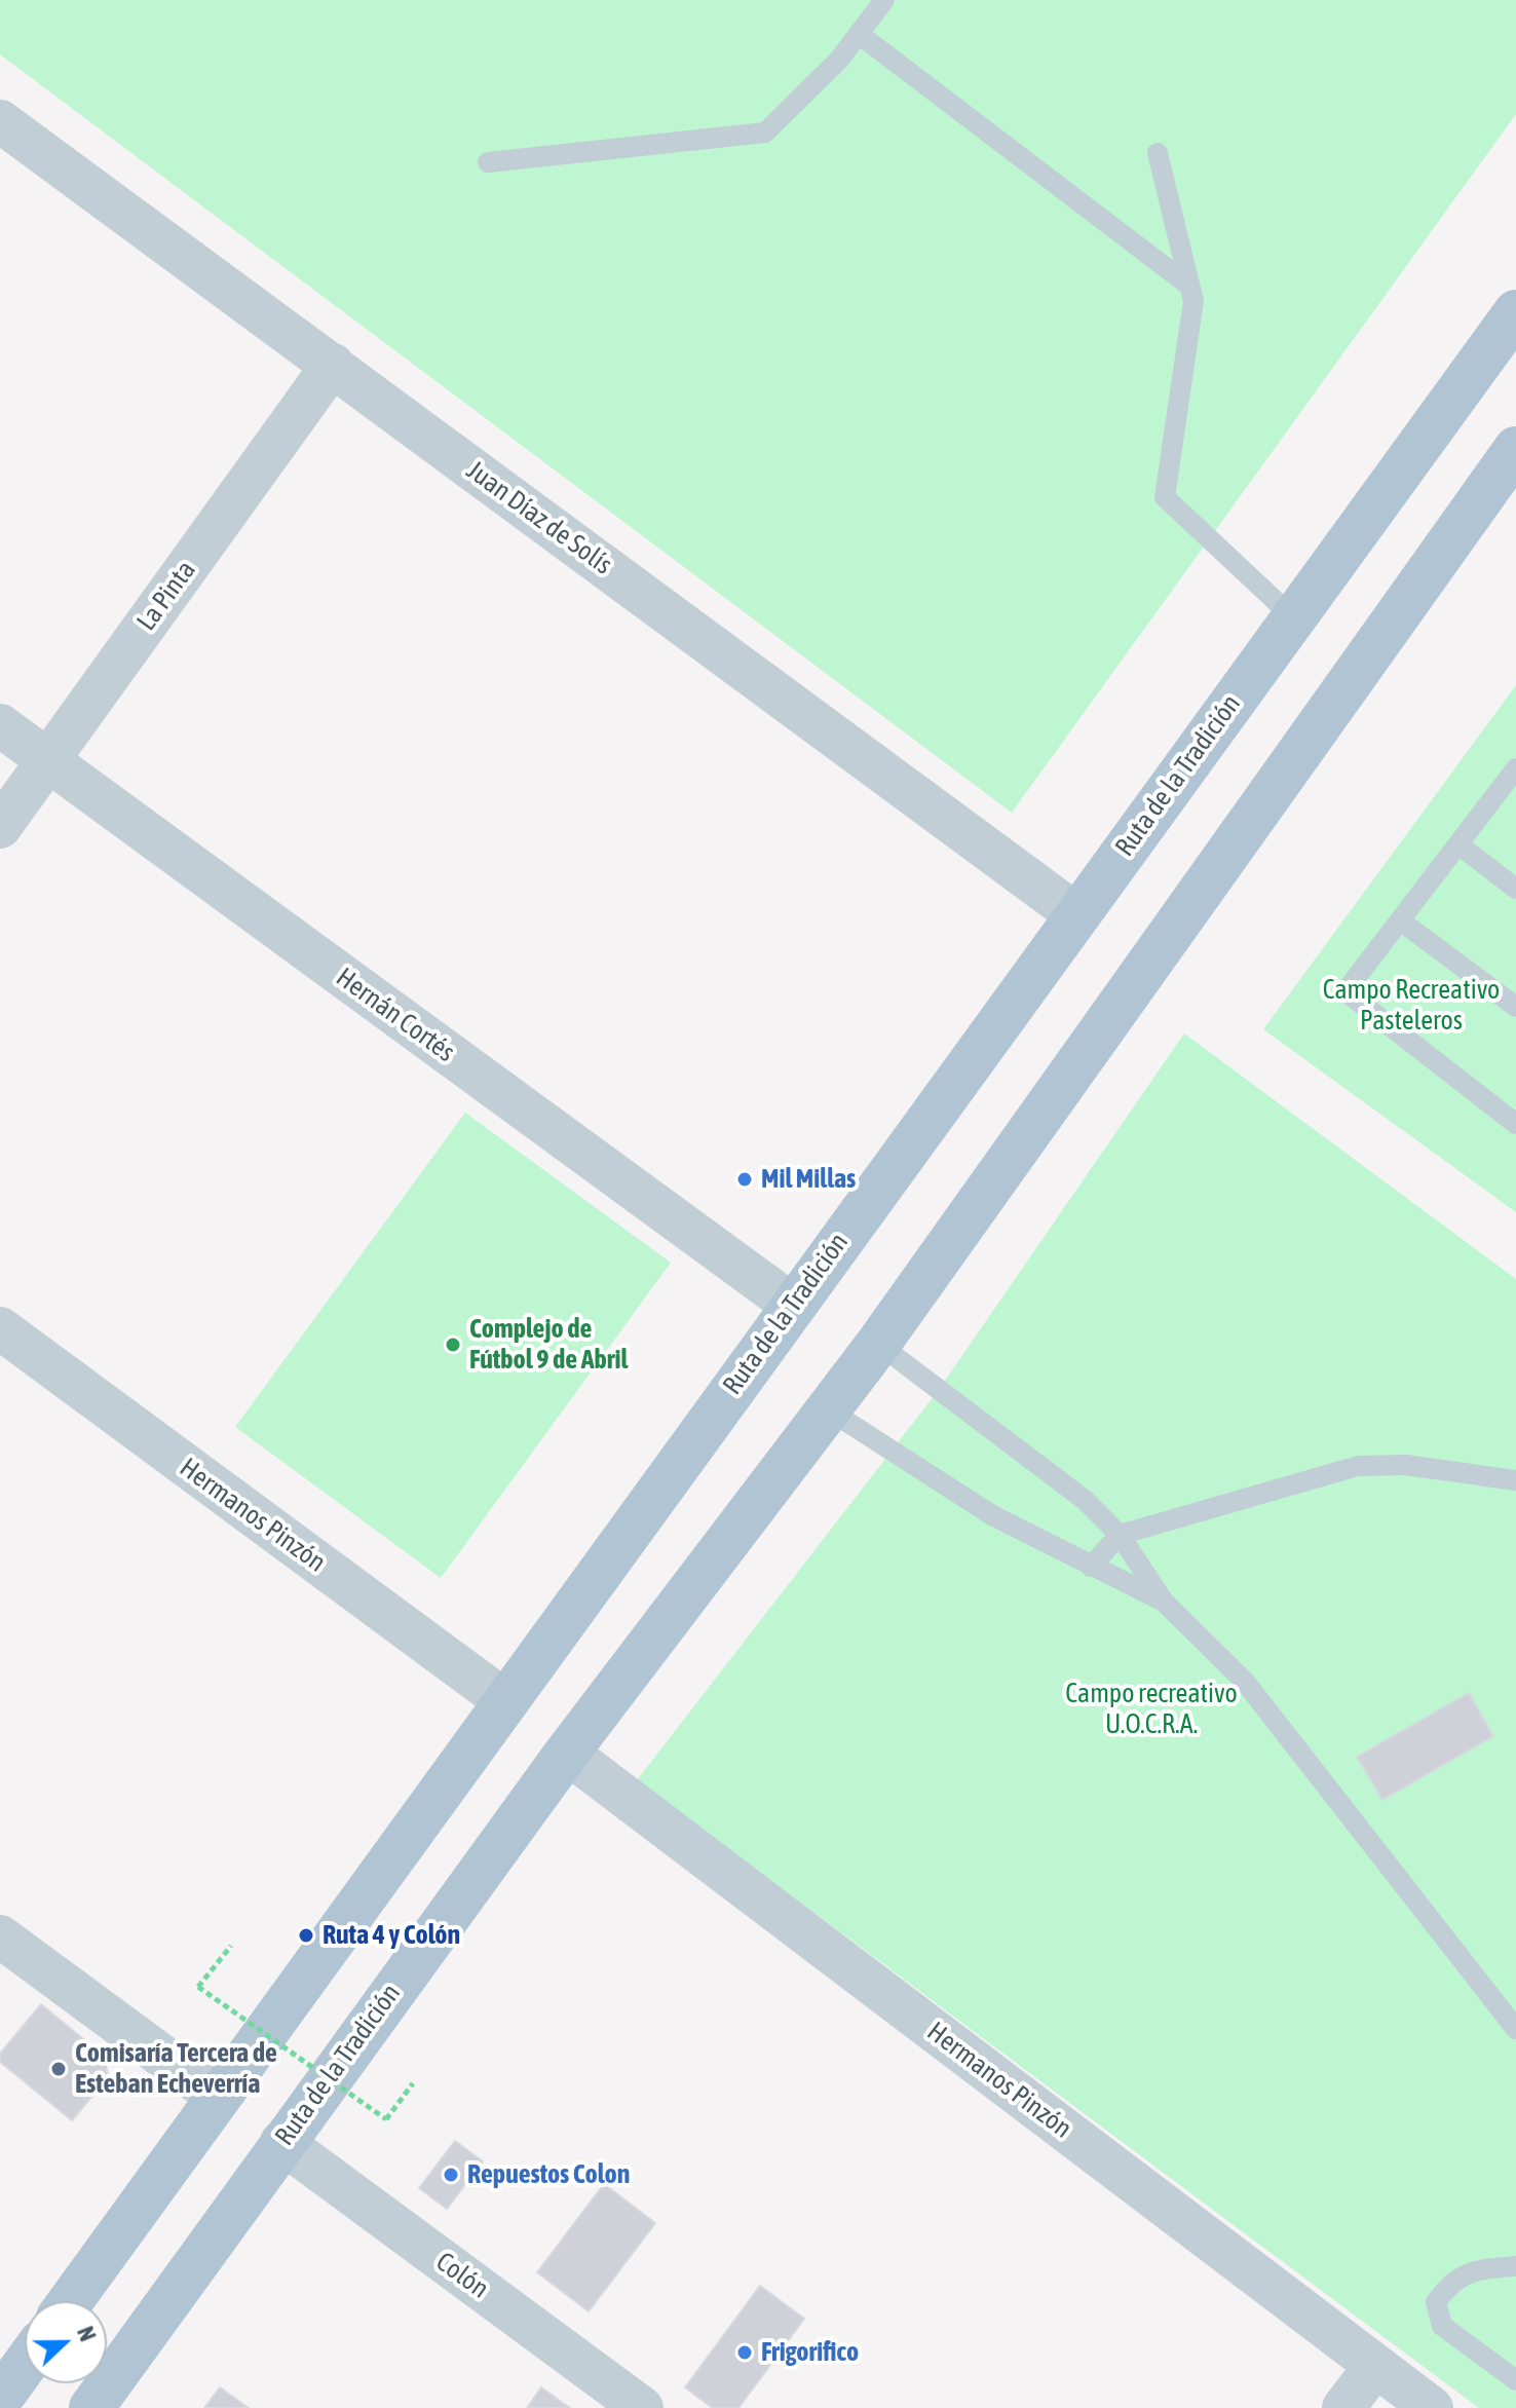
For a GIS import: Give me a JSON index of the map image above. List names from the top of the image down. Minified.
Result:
{"streets":{"main road":["Ruta de la Tradición"],"street":["Juan Díaz de Solís","La Pinta","Hernán Cortés","Hermanos Pinzón","Colón"]},"crossings":[["Juan Díaz de Solís","La Pinta"],["Juan Díaz de Solís","Ruta de la Tradición"],["La Pinta","Hernán Cortés"],["Ruta de la Tradición","Hernán Cortés"],["Ruta de la Tradición","Hermanos Pinzón"],["Ruta de la Tradición","Colón"]],"parks":["Campo Recreativo Pasteleros","Campo recreativo U.O.C.R.A."],"places":["Mil Millas","Complejo de Fútbol 9 de Abril","Ruta 4 y Colón","Comisaría Tercera de Esteban Echeverría","Repuestos Colon","Frigorifico"],"north":"right"}
